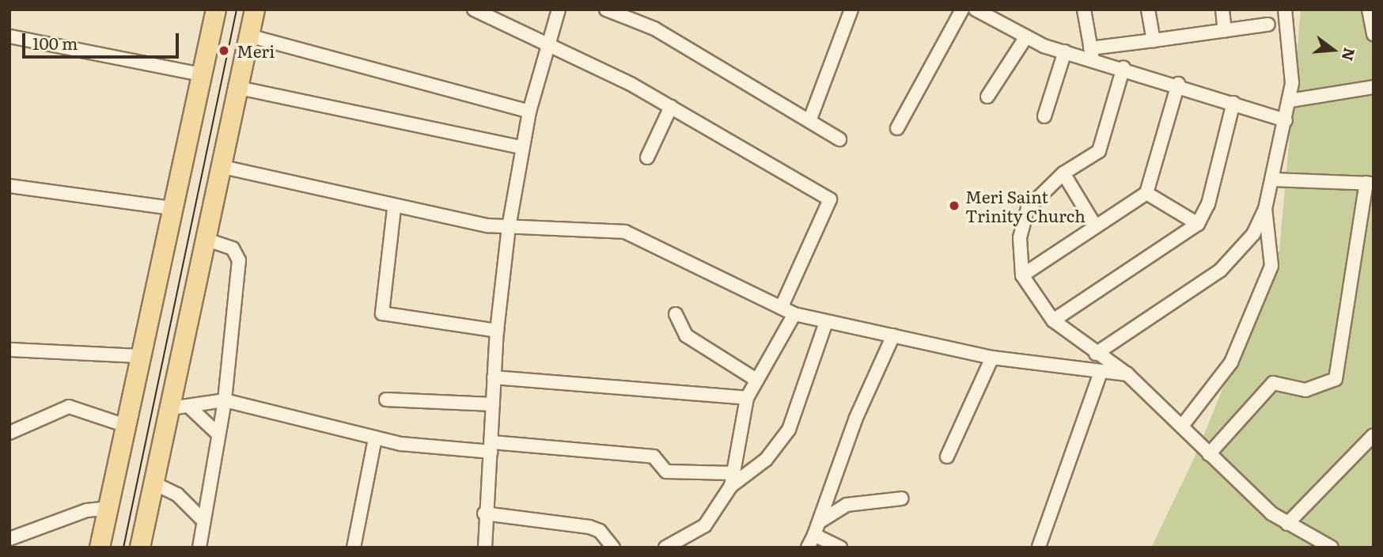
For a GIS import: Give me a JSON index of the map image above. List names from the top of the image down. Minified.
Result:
{"places":["Meri","Meri Saint Trinity Church"],"scale_bar":"100 m","north":"right"}
